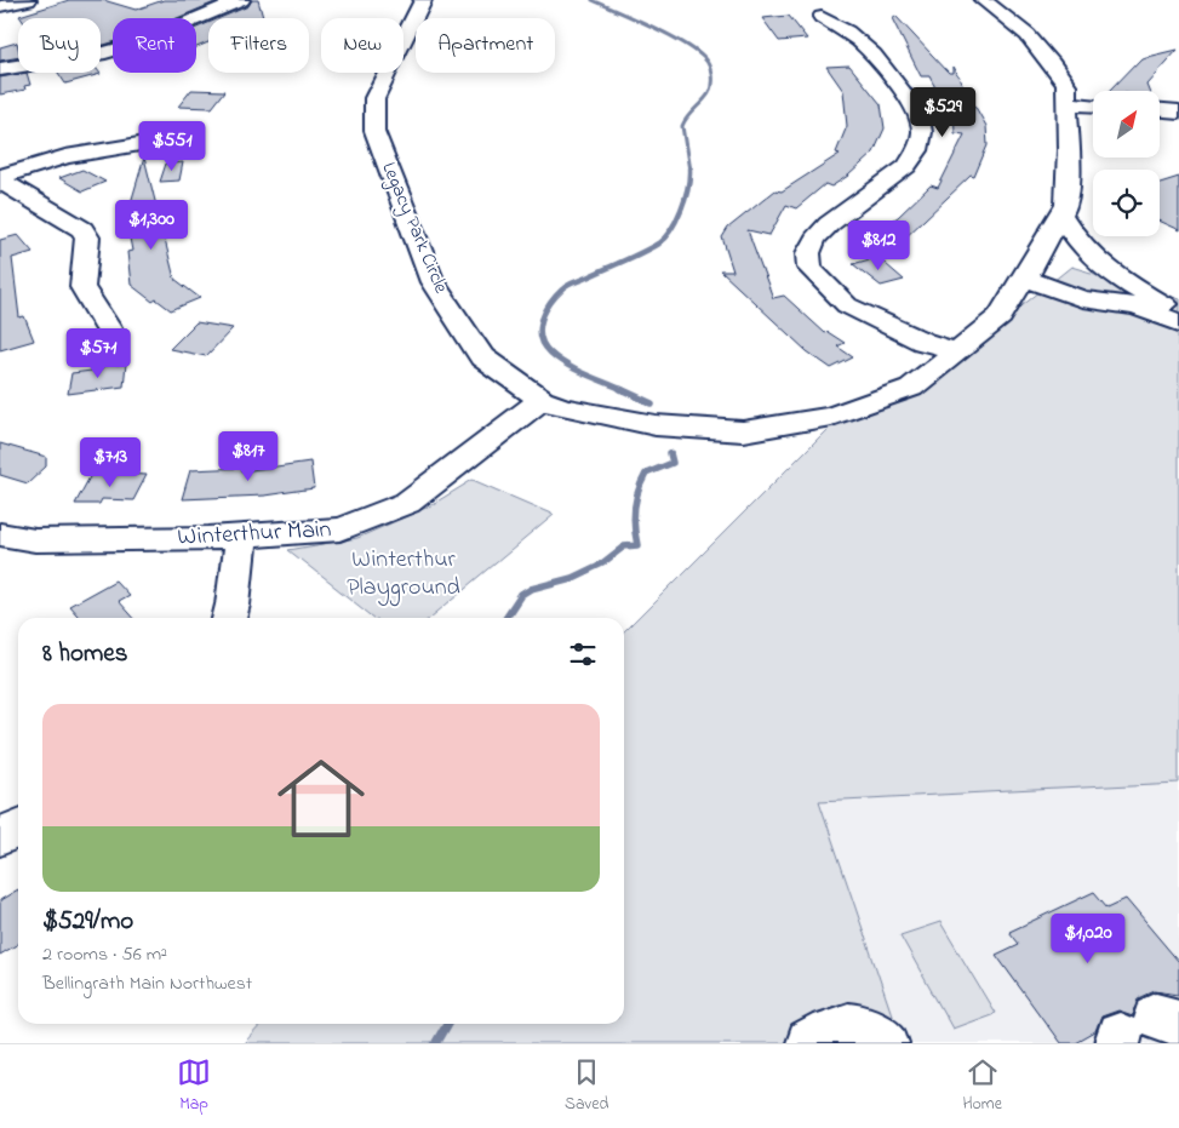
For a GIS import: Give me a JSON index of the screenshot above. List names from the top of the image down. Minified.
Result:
{"streets":{"street":["Legacy Park Circle","Winterthur Main"]},"crossings":[["Legacy Park Circle","Winterthur Main"]],"parks":["Winterthur Playground"],"north":"top right","page":{"chip":["Buy","Rent","Filters","New","Apartment"],"price":["$529","$551","$1,300","$812","$571","$817","$713","$1,020"],"heading":"8 homes","list":[{"name":"$529/mo","note":"2 rooms · 56 m² · Bellingrath Main Northwest"}],"tabs":["Map","Saved","Home"]}}
